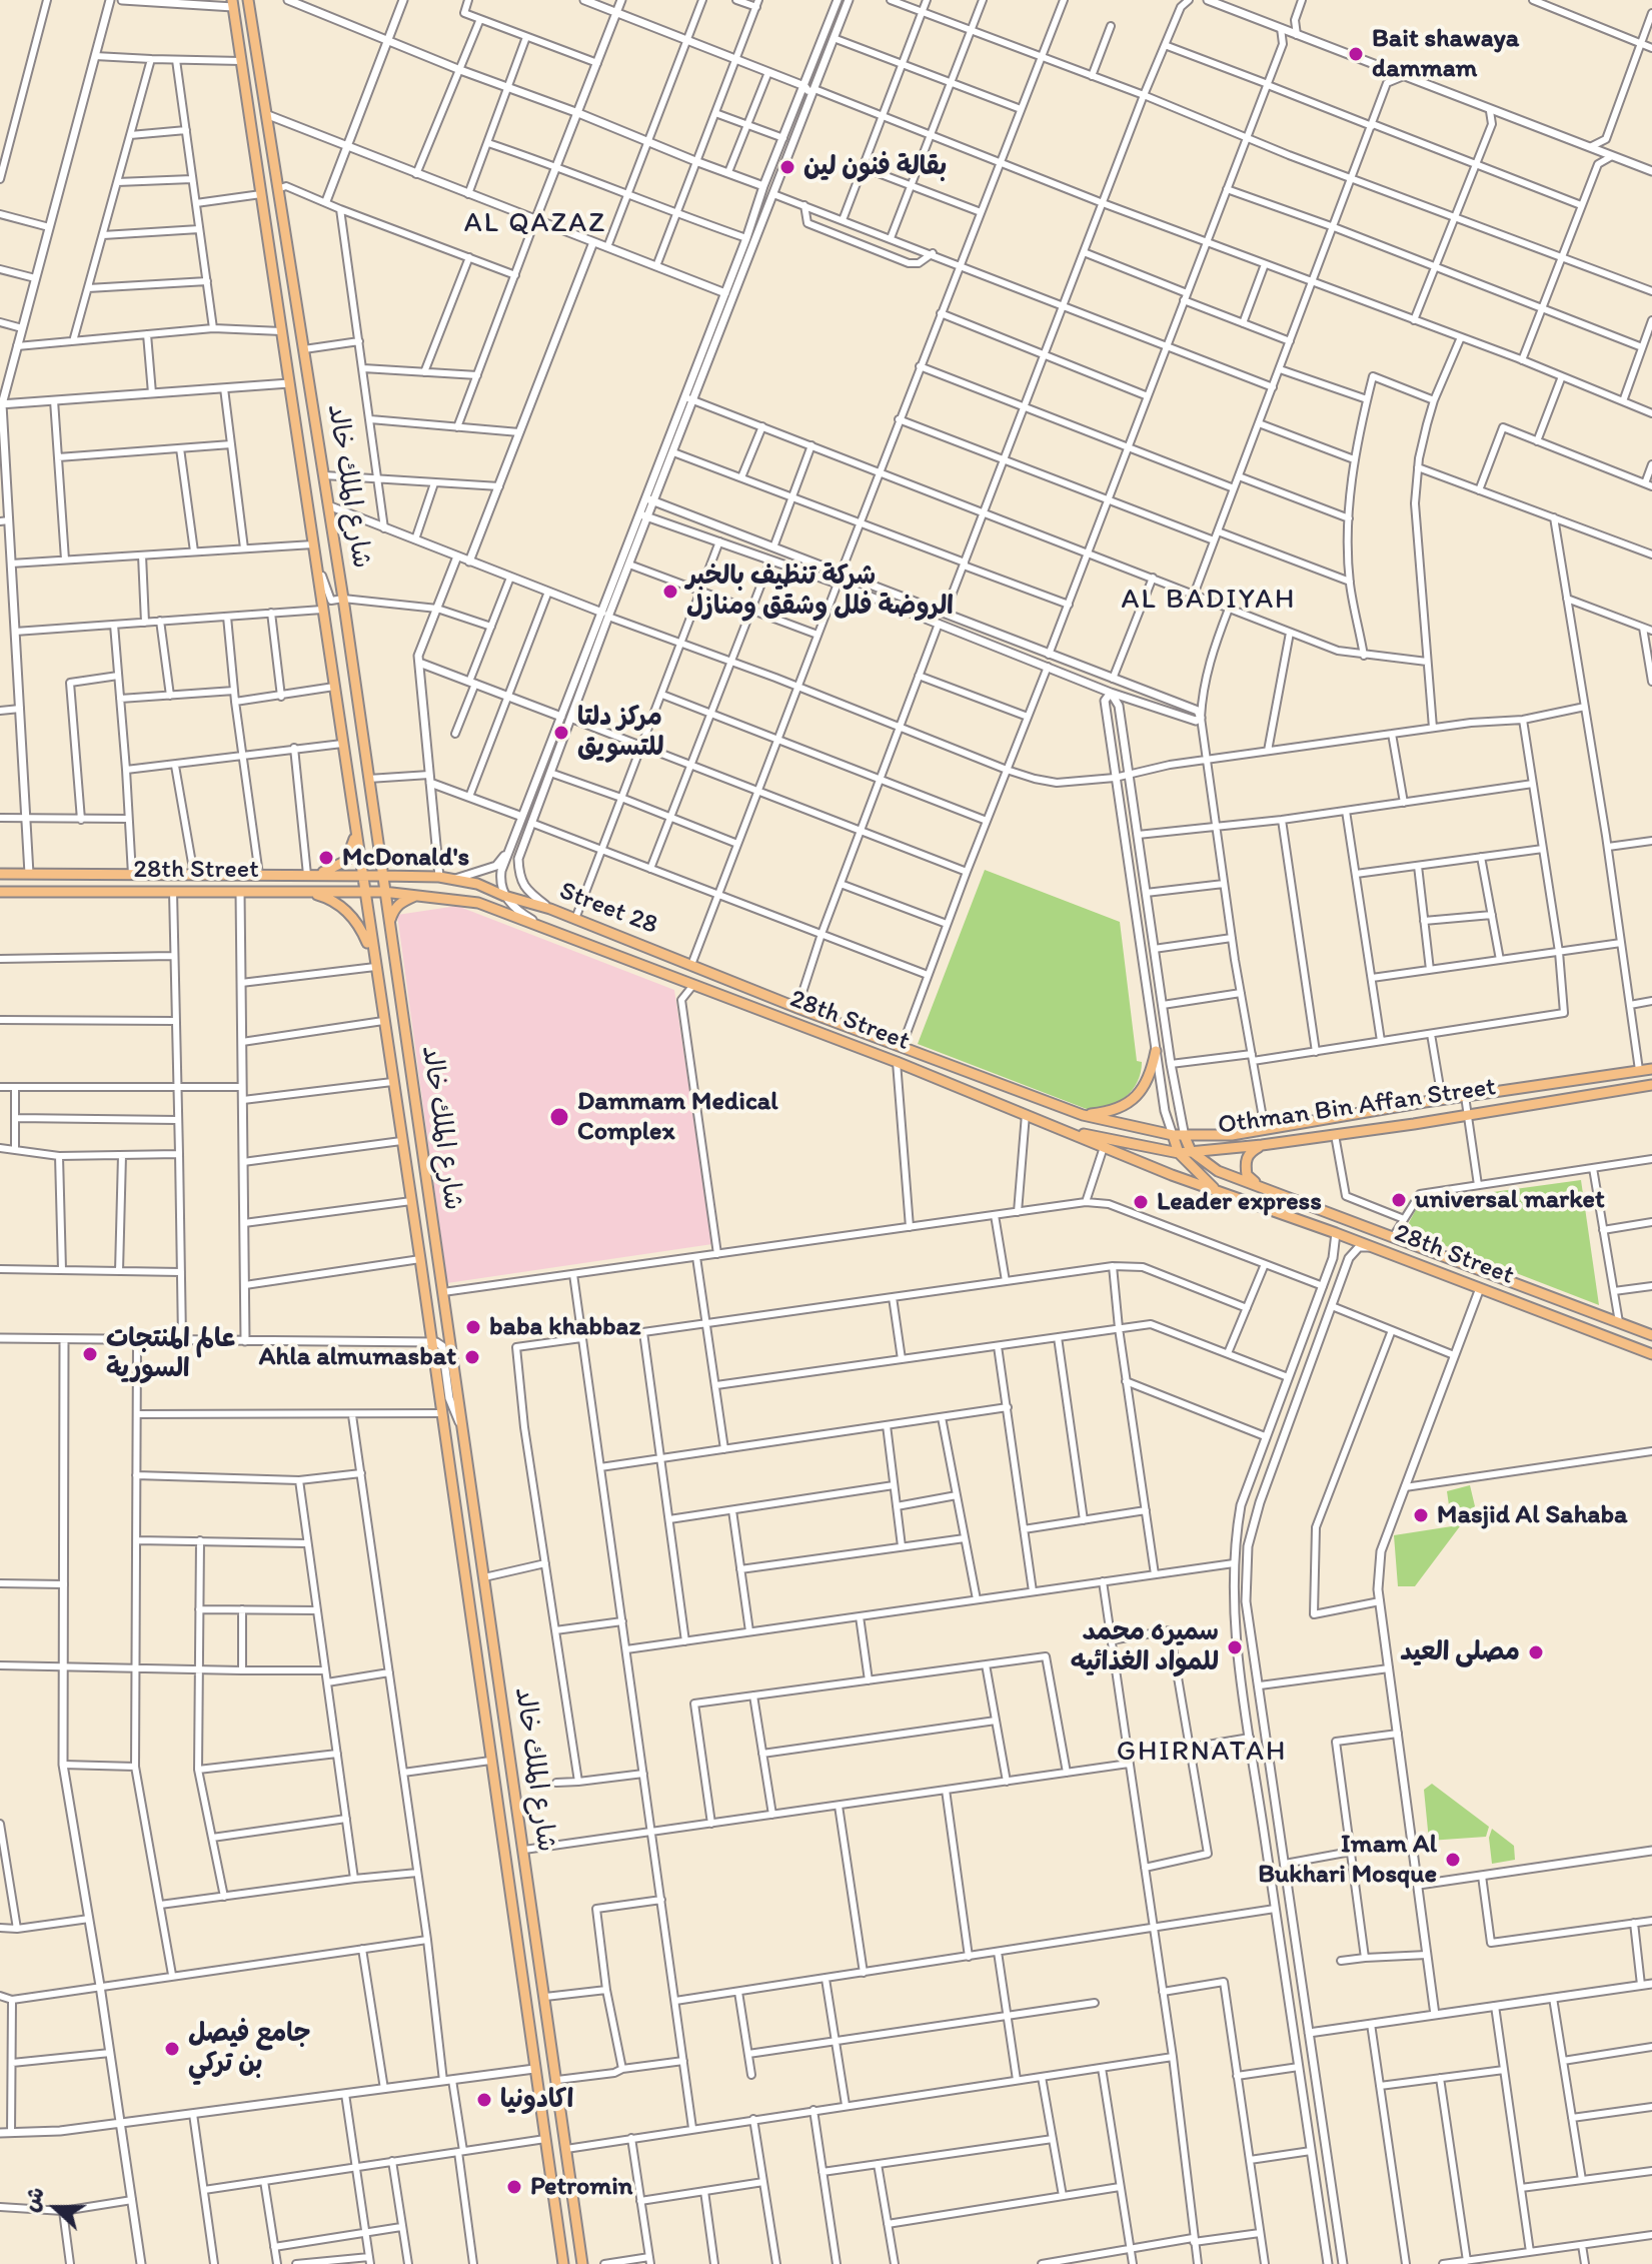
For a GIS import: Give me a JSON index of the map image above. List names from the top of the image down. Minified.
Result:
{"streets":{"main road":["شارع الملك خالد","28th Street","Street 28","Othman Bin Affan Street"]},"crossings":[["شارع الملك خالد","28th Street"],["شارع الملك خالد","Street 28"],["28th Street","Othman Bin Affan Street"],["Street 28","Othman Bin Affan Street"]],"districts":["AL QAZAZ","AL BADIYAH","GHIRNATAH"],"places":["Bait shawaya dammam","بقالة فنون لين","شركة تنظيف بالخبر الروضة فلل وشقق ومنازل","مركز دلتا للتسويق","McDonald's","Dammam Medical Complex","universal market","Leader express","baba khabbaz","عالم المنتجات السورية","Ahla almumasbat","Masjid Al Sahaba","سميره محمد للمواد الغذائيه","مصلى العيد","Imam Al Bukhari Mosque","جامع فيصل بن تركي","اكادونيا","Petromin"],"north":"left"}
